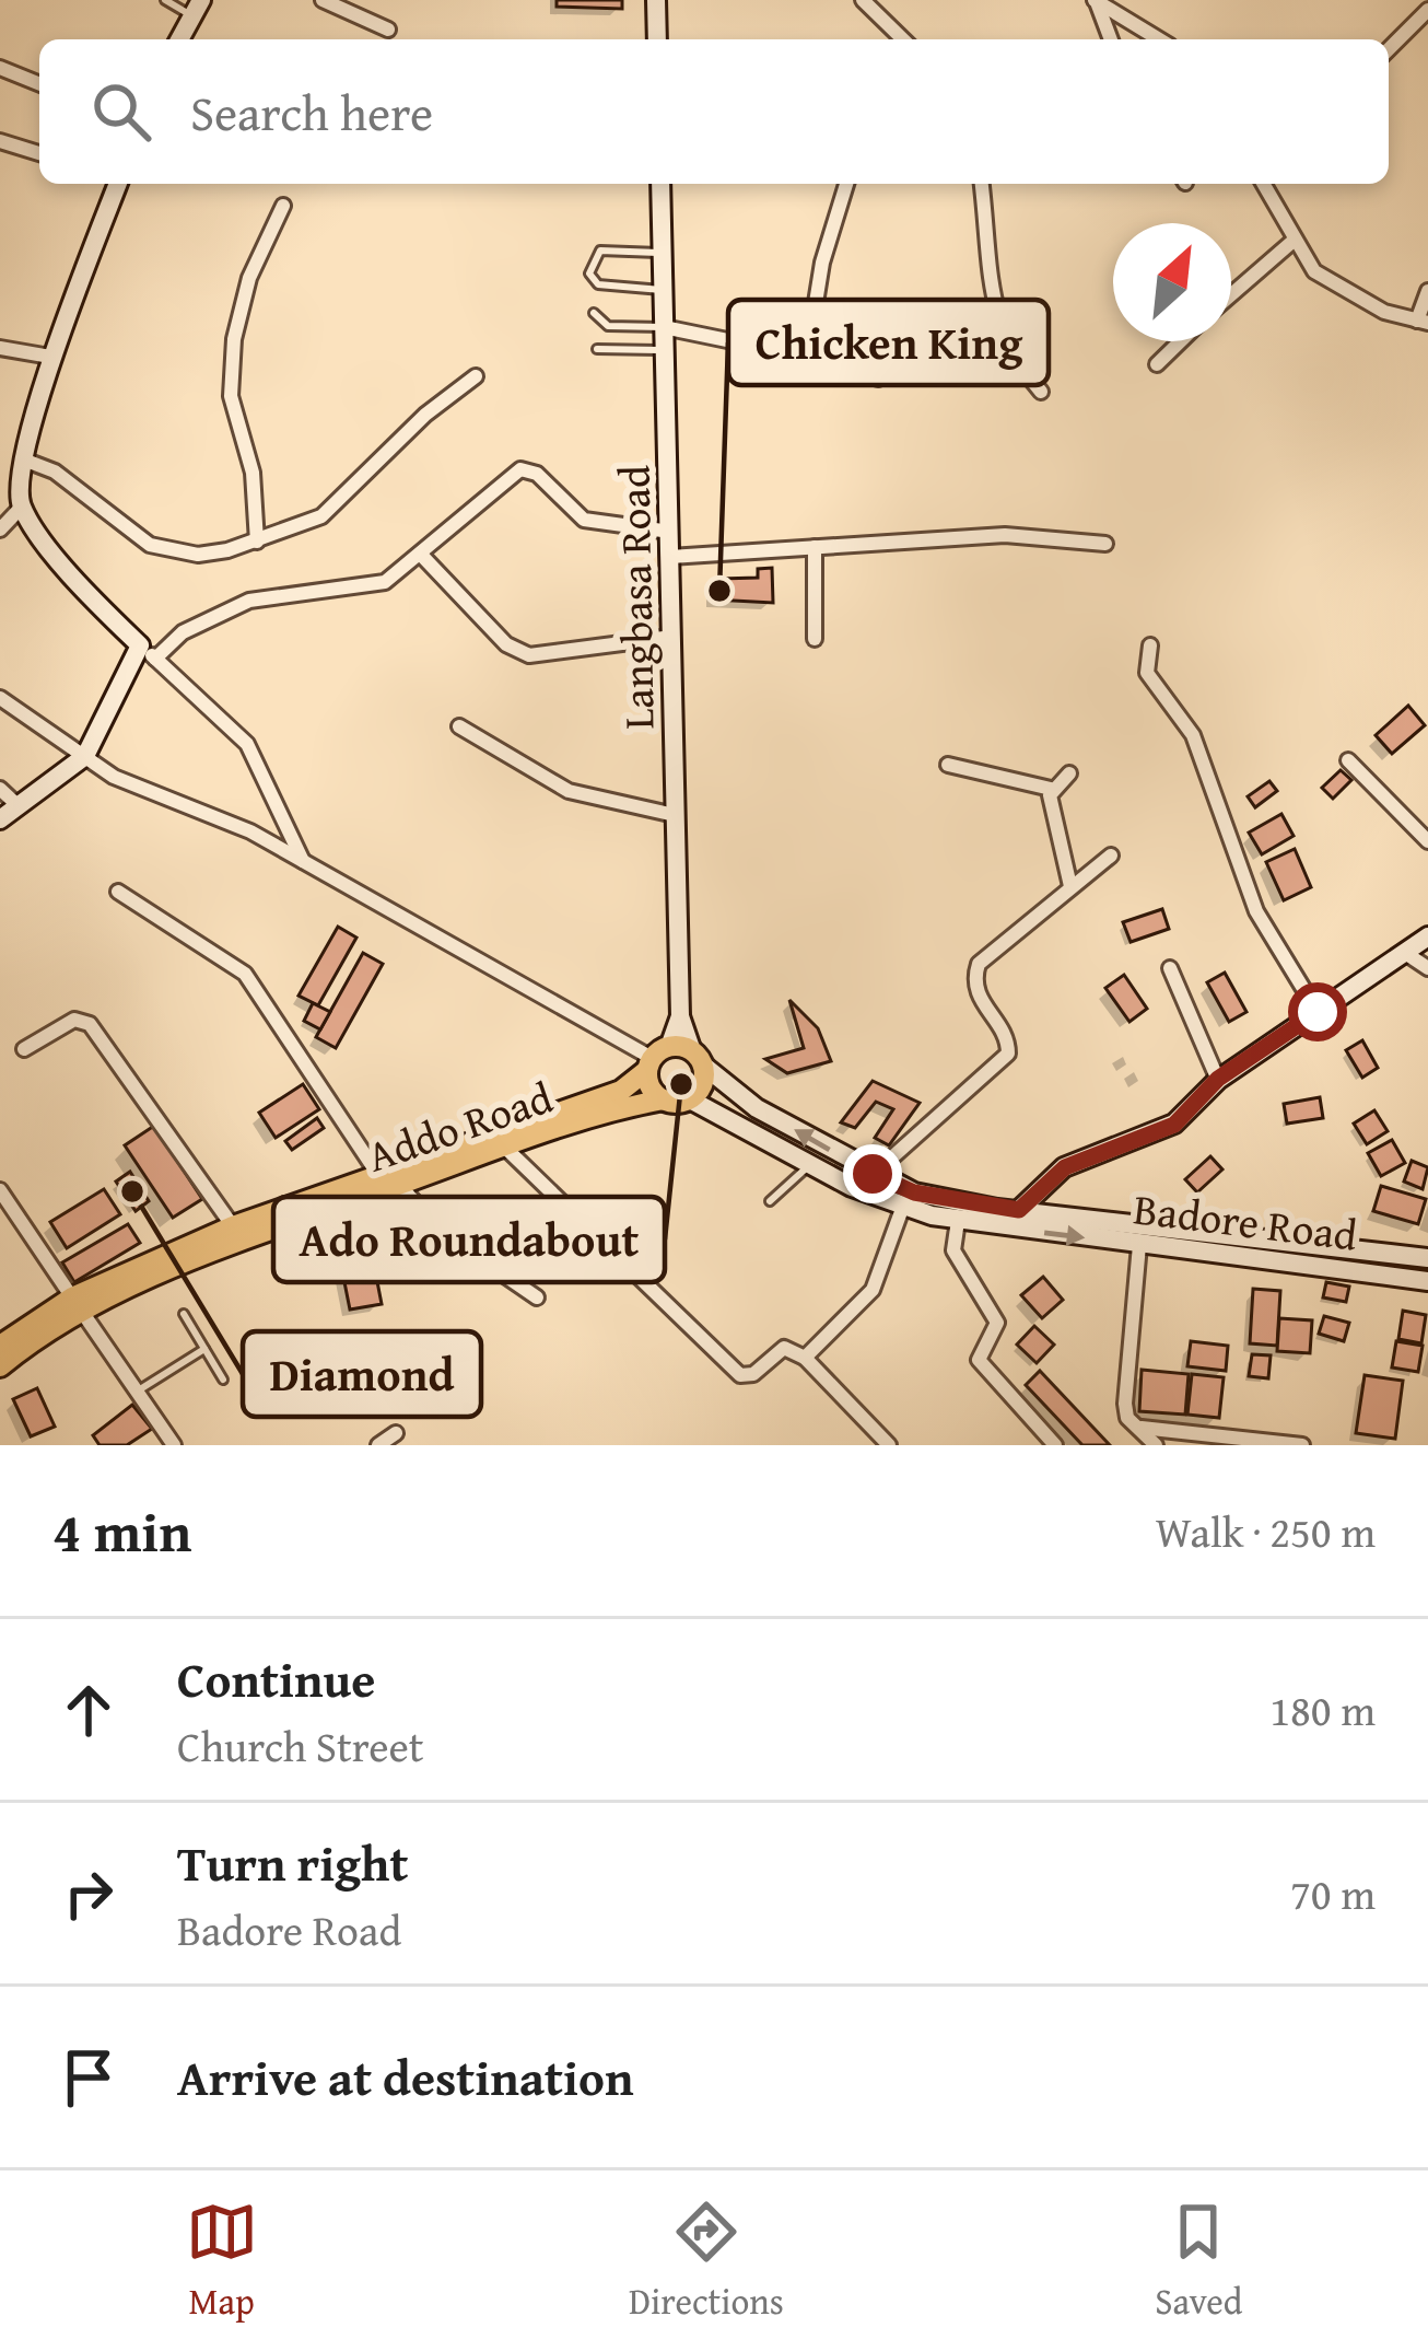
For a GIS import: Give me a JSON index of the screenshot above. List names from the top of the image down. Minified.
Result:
{"streets":{"main road":["Addo Road"],"street":["Langbasa Road","Badore Road"]},"crossings":[["Addo Road","Badore Road"]],"places":["Chicken King","Ado Roundabout","Diamond"],"north":"top right","page":{"search":"Search here","heading":["4 min","Walk · 250 m"],"list":[["Continue","Church Street","180 m"],["Turn right","Badore Road","70 m"],"Arrive at destination"],"nav":["Map","Directions","Saved"]}}
